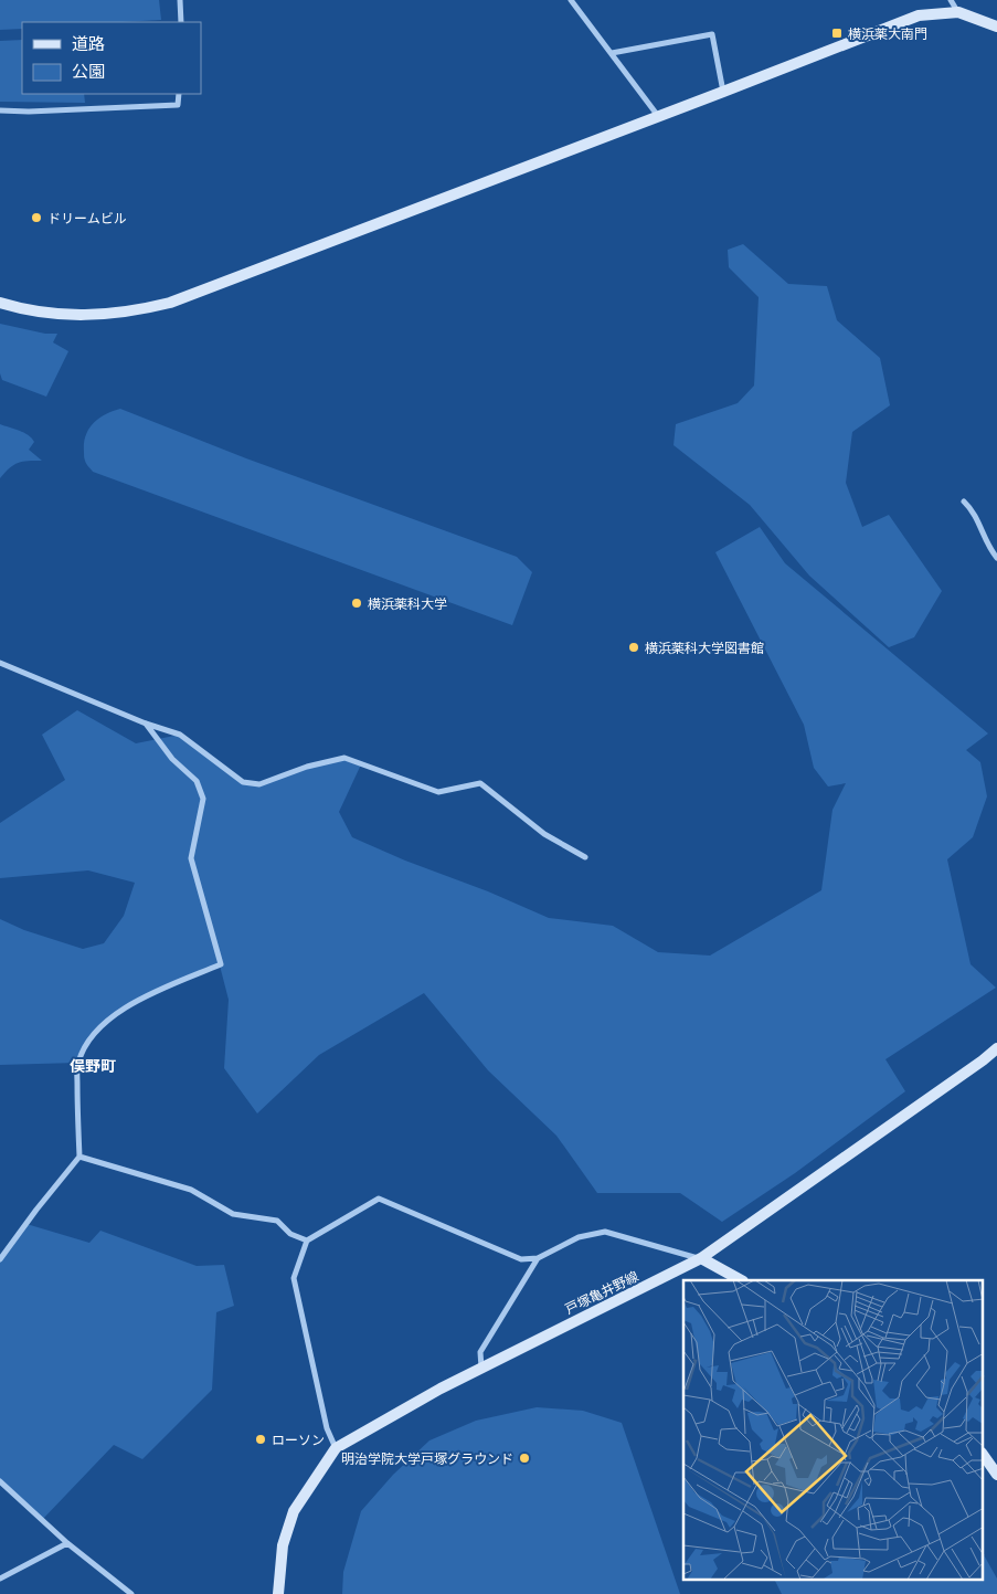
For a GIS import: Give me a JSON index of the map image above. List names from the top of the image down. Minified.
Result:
{"streets":{"street":["戸塚亀井野線"]},"districts":["俣野町"],"places":{"transit":["横浜薬大南門"],"other":["ドリームビル","横浜薬科大学","横浜薬科大学図書館","ローソン","明治学院大学戸塚グラウンド"]},"legend":["道路","公園"]}
